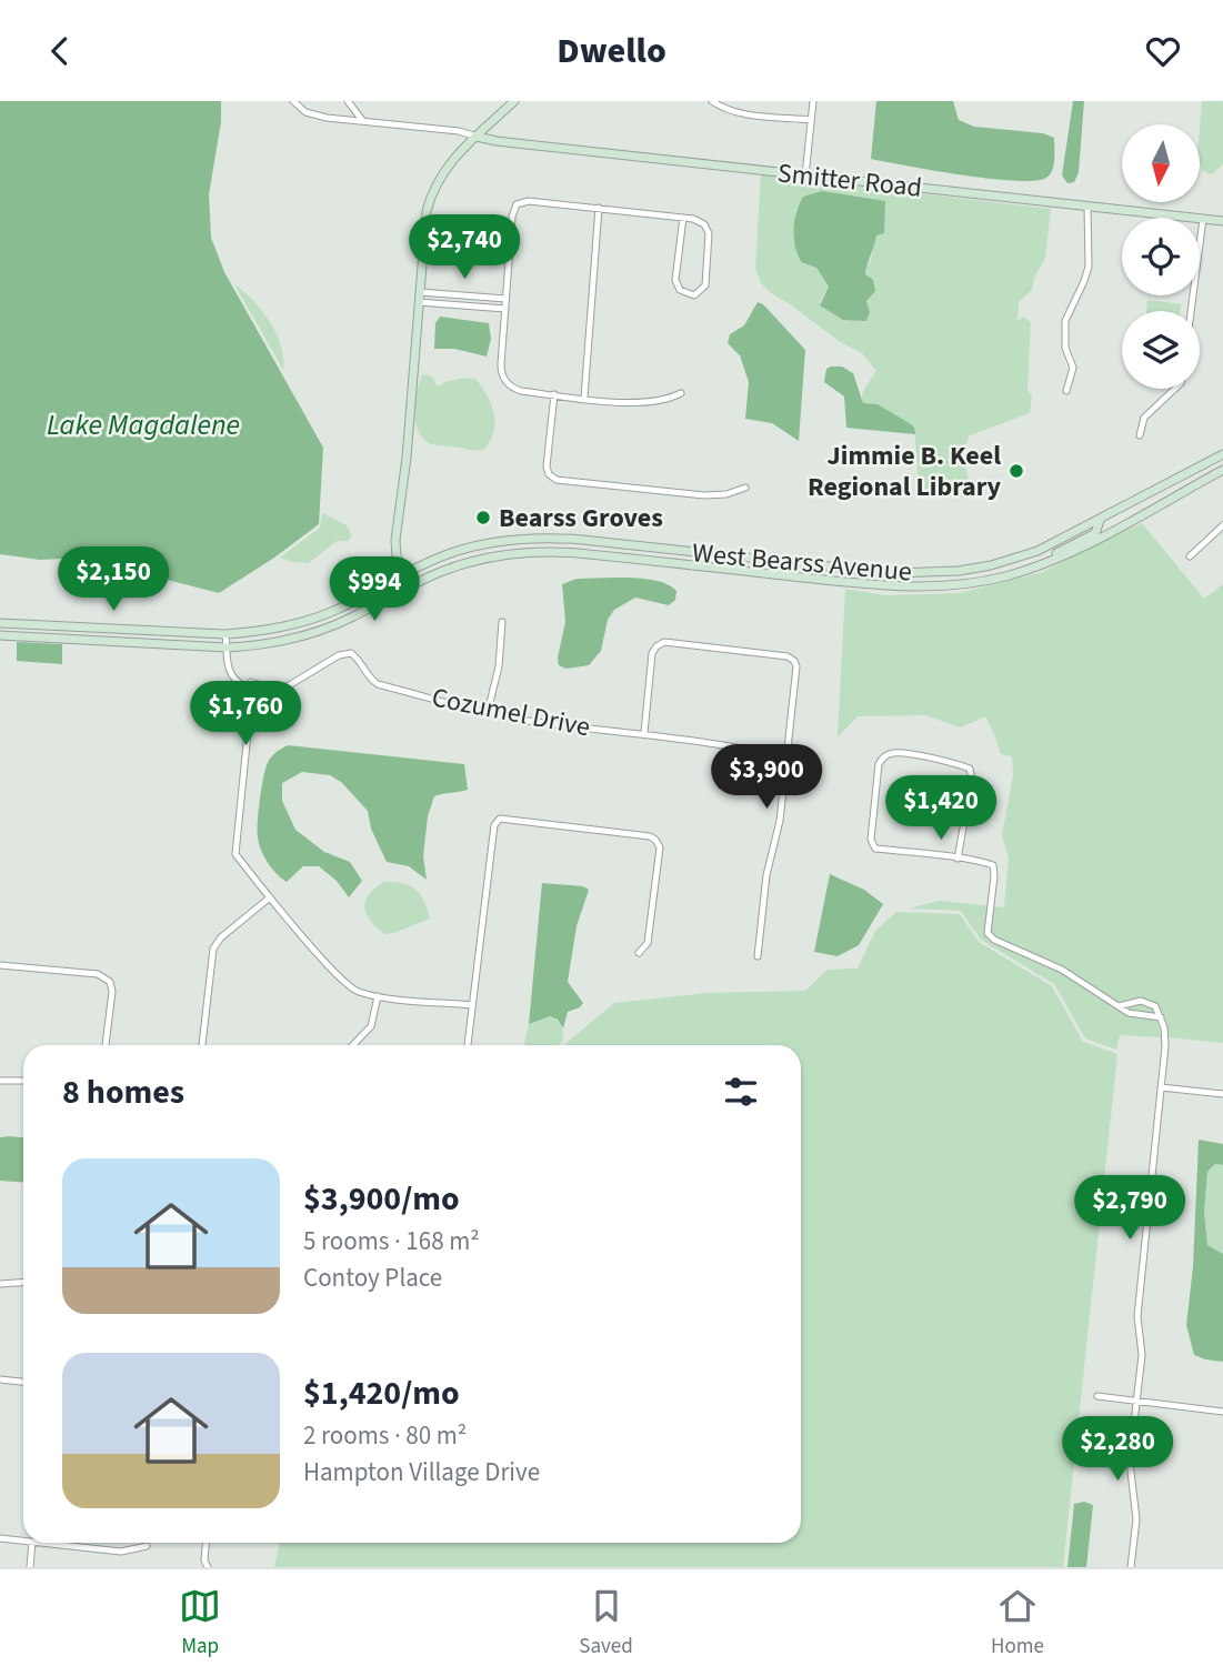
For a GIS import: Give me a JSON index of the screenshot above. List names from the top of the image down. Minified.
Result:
{"streets":{"main road":["Smitter Road","West Bearss Avenue"],"street":["Cozumel Drive"]},"water":["Lake Magdalene"],"places":["Jimmie B. Keel Regional Library","Bearss Groves"],"north":"bottom","page":{"header":"Dwello","price":["$2,740","$2,150","$994","$1,760","$3,900","$1,420","$2,790","$2,280"],"heading":"8 homes","list":[{"name":"$3,900/mo","note":"5 rooms · 168 m² · Contoy Place"},{"name":"$1,420/mo","note":"2 rooms · 80 m² · Hampton Village Drive"}],"tabs":["Map","Saved","Home"]}}
